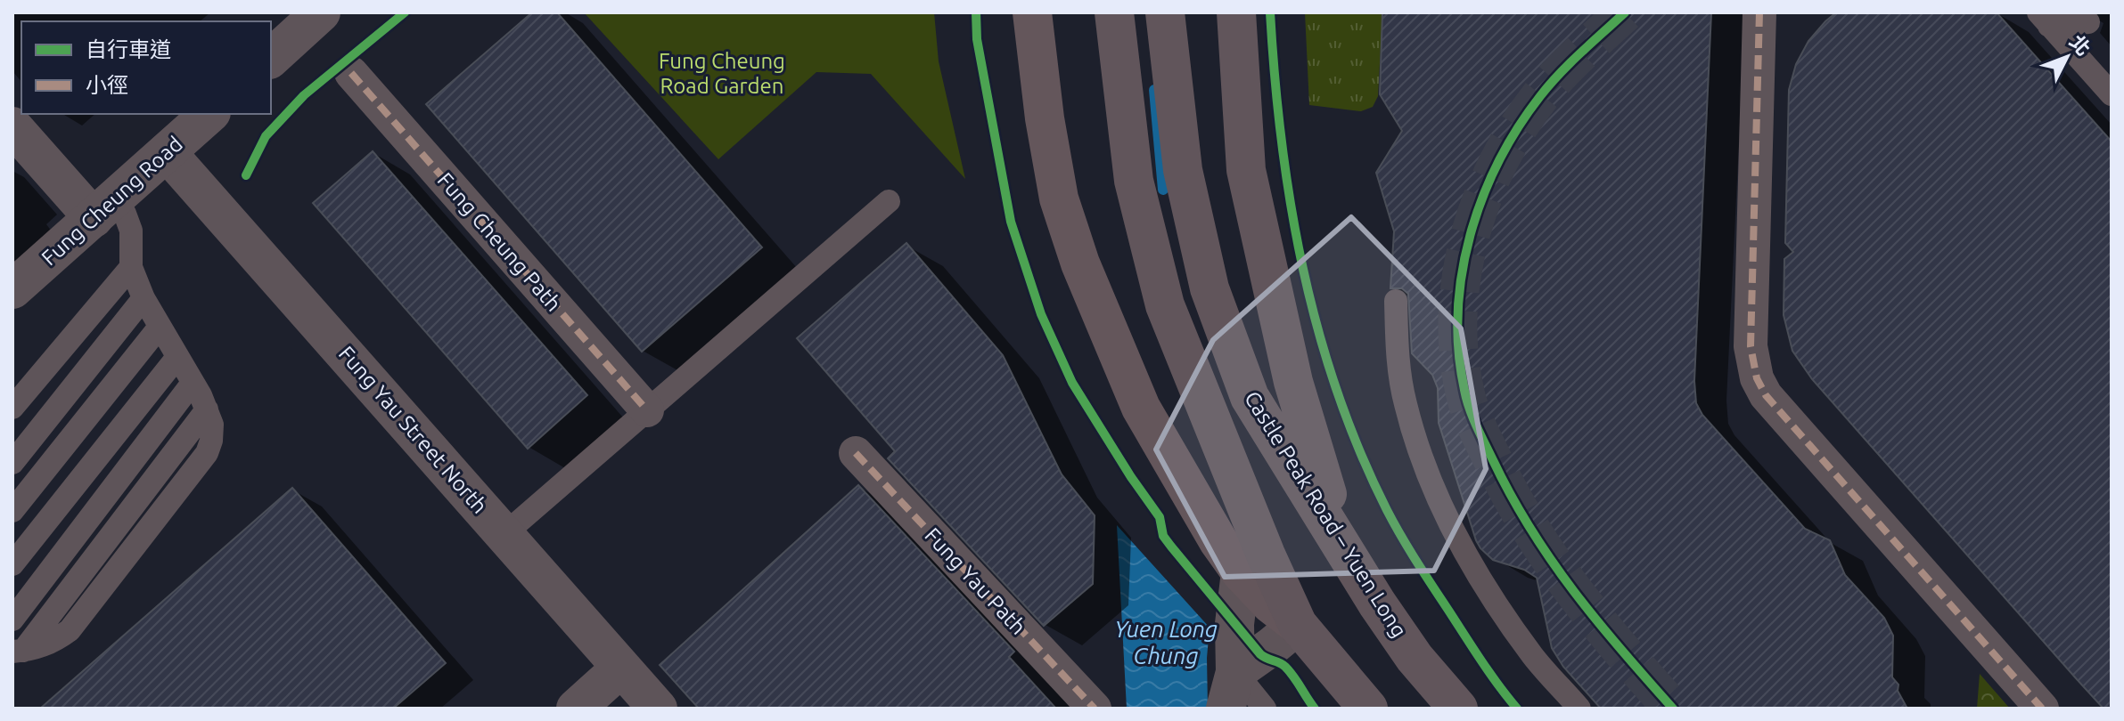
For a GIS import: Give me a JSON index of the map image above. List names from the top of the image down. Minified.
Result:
{"streets":{"main road":["Castle Peak Road – Yuen Long"],"street":["Fung Cheung Road","Fung Cheung Path","Fung Yau Street North","Fung Yau Path"]},"crossings":[["Fung Cheung Road","Fung Yau Street North"]],"water":["Yuen Long Chung"],"parks":["Fung Cheung Road Garden"],"legend":["自行車道","小徑"],"north":"top right"}
